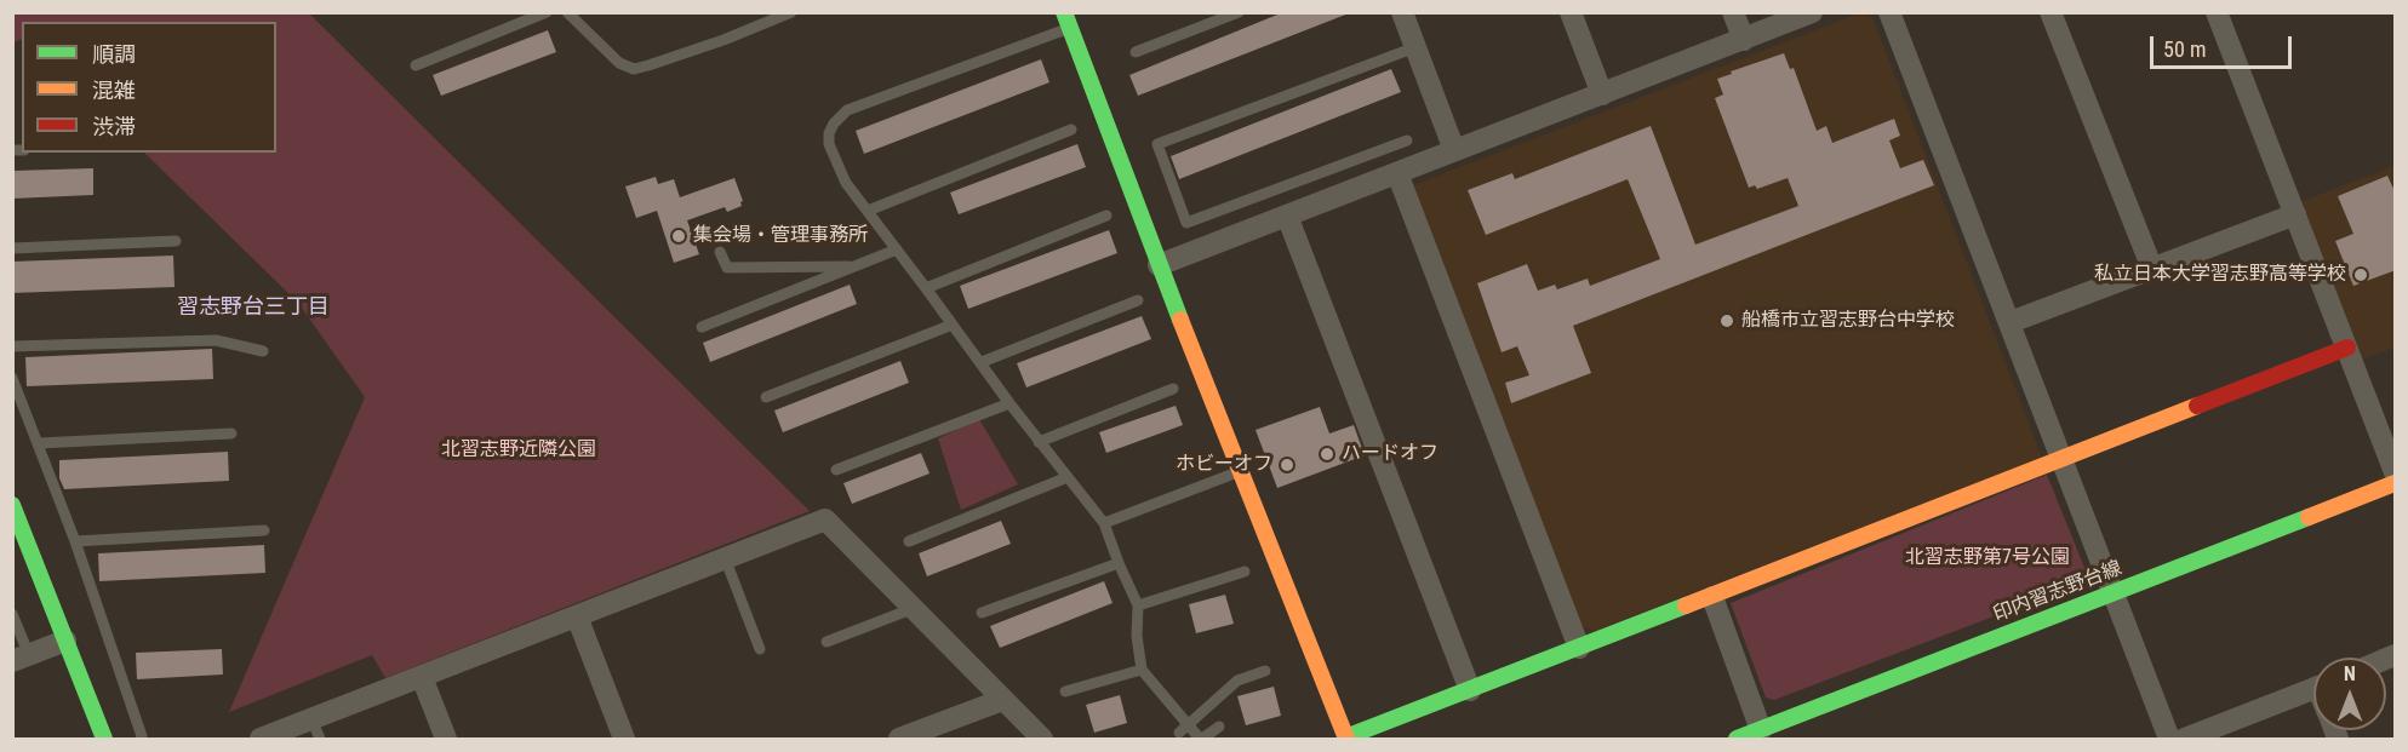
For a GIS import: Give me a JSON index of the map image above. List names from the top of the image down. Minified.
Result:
{"streets":{"street":["印内習志野台線"]},"districts":["習志野台三丁目"],"parks":["北習志野近隣公園","北習志野第7号公園"],"places":["集会場・管理事務所","私立日本大学習志野高等学校","船橋市立習志野台中学校","ハードオフ","ホビーオフ"],"legend":["順調","混雑","渋滞"],"scale_bar":"50 m","north":"top"}
